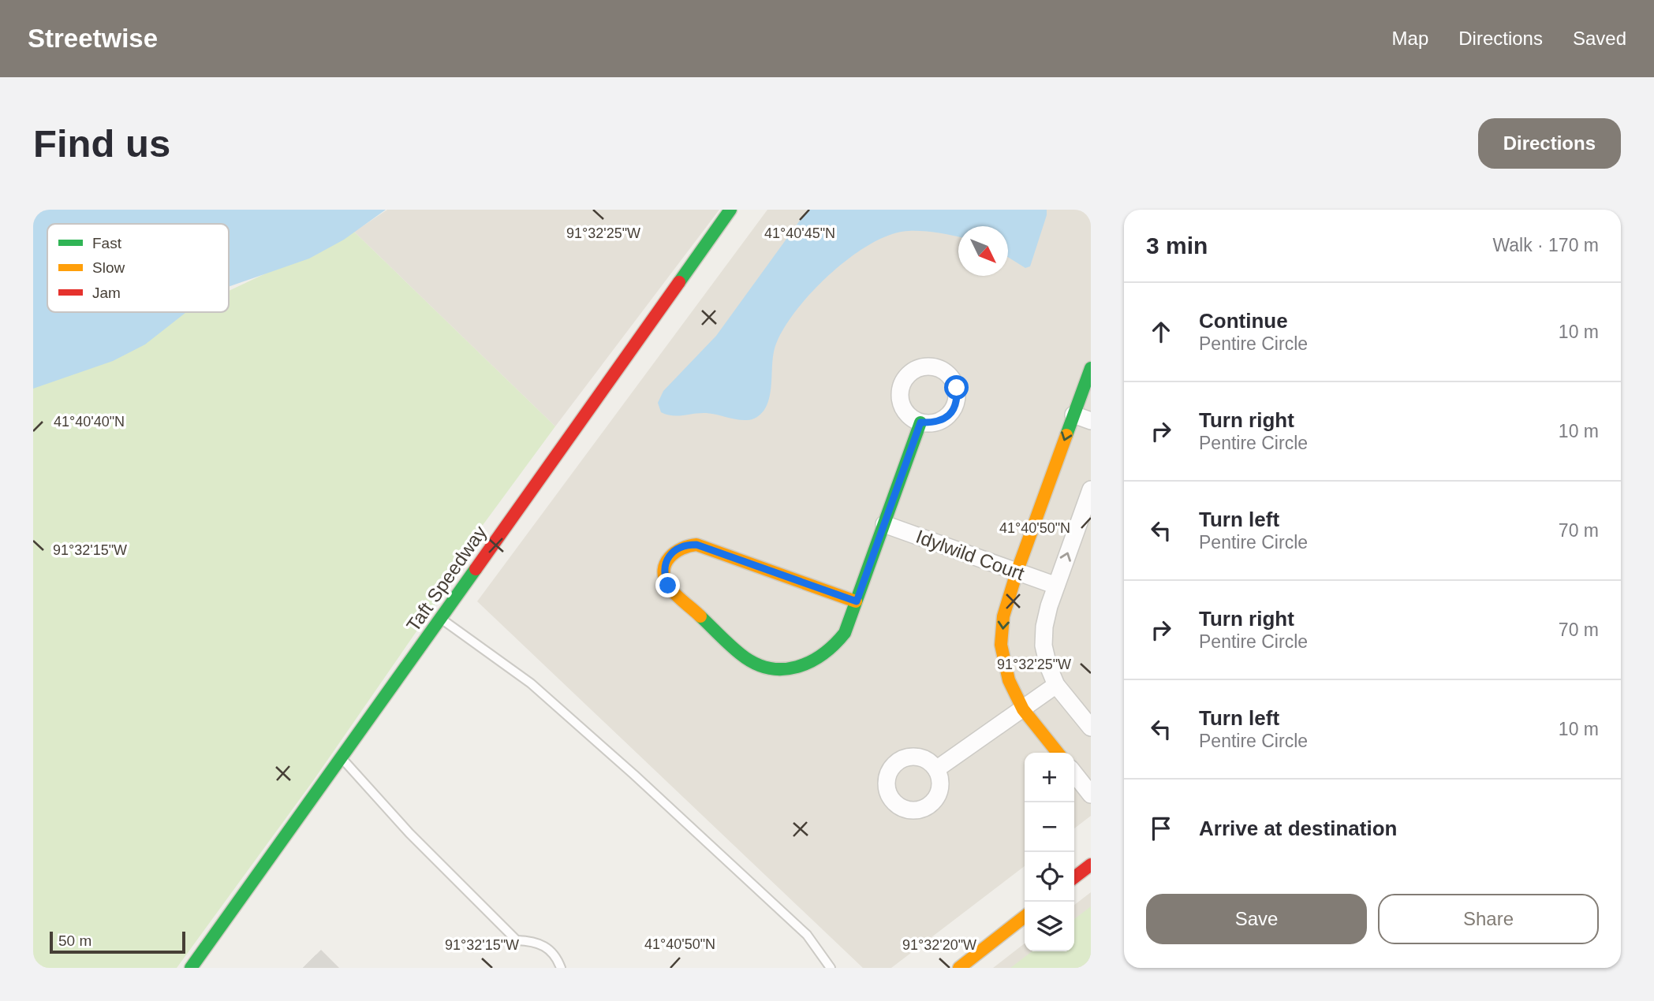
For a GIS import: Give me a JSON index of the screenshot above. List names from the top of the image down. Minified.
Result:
{"streets":{"street":["Idylwild Court","Taft Speedway"]},"legend":["Fast","Slow","Jam"],"scale_bar":"50 m","north":"bottom right","page":{"header":"Streetwise","nav":["Map","Directions","Saved"],"buttons":["Directions",["Save","Share"]],"title":"Find us","heading":["3 min","Walk · 170 m"],"list":[["Continue","Pentire Circle","10 m"],["Turn right","Pentire Circle","10 m"],["Turn left","Pentire Circle","70 m"],["Turn right","Pentire Circle","70 m"],["Turn left","Pentire Circle","10 m"],"Arrive at destination"],"map_buttons":["+","−"],"scale":"50 m"},"coordinates":["91°32'25\"W","41°40'45\"N","41°40'40\"N","41°40'50\"N","91°32'15\"W","91°32'20\"W"]}
